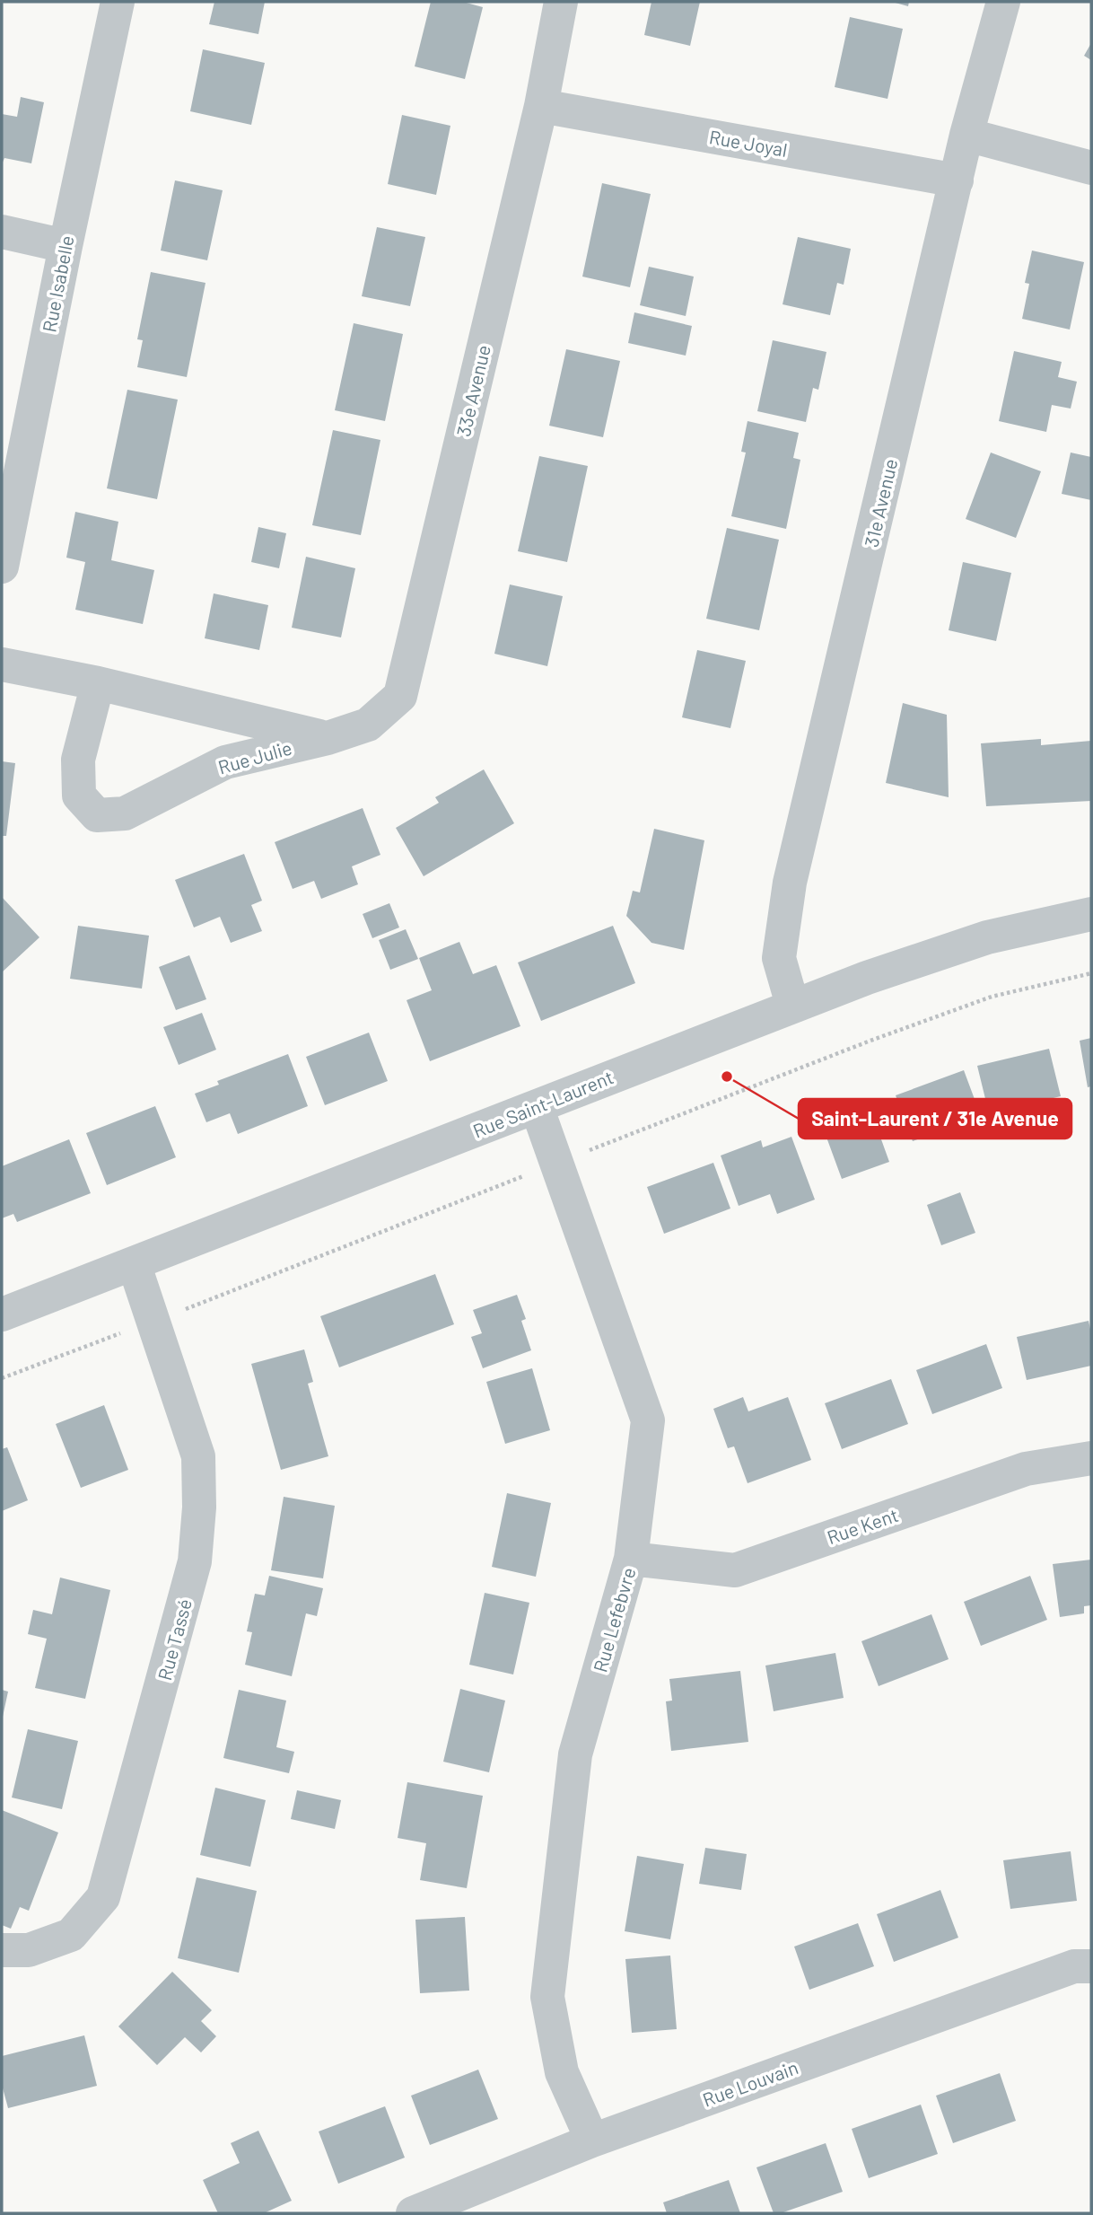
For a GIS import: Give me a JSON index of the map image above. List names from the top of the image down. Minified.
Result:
{"streets":{"street":["Rue Joyal","Rue Isabelle","33e Avenue","31e Avenue","Rue Julie","Rue Saint-Laurent","Rue Kent","Rue Lefebvre","Rue Tassé","Rue Louvain"]},"crossings":[["Rue Joyal","33e Avenue"],["Rue Joyal","31e Avenue"],["33e Avenue","Rue Julie"],["31e Avenue","Rue Saint-Laurent"],["Rue Saint-Laurent","Rue Lefebvre"],["Rue Saint-Laurent","Rue Tassé"],["Rue Kent","Rue Lefebvre"],["Rue Lefebvre","Rue Louvain"]],"places":["Saint-Laurent / 31e Avenue"]}
